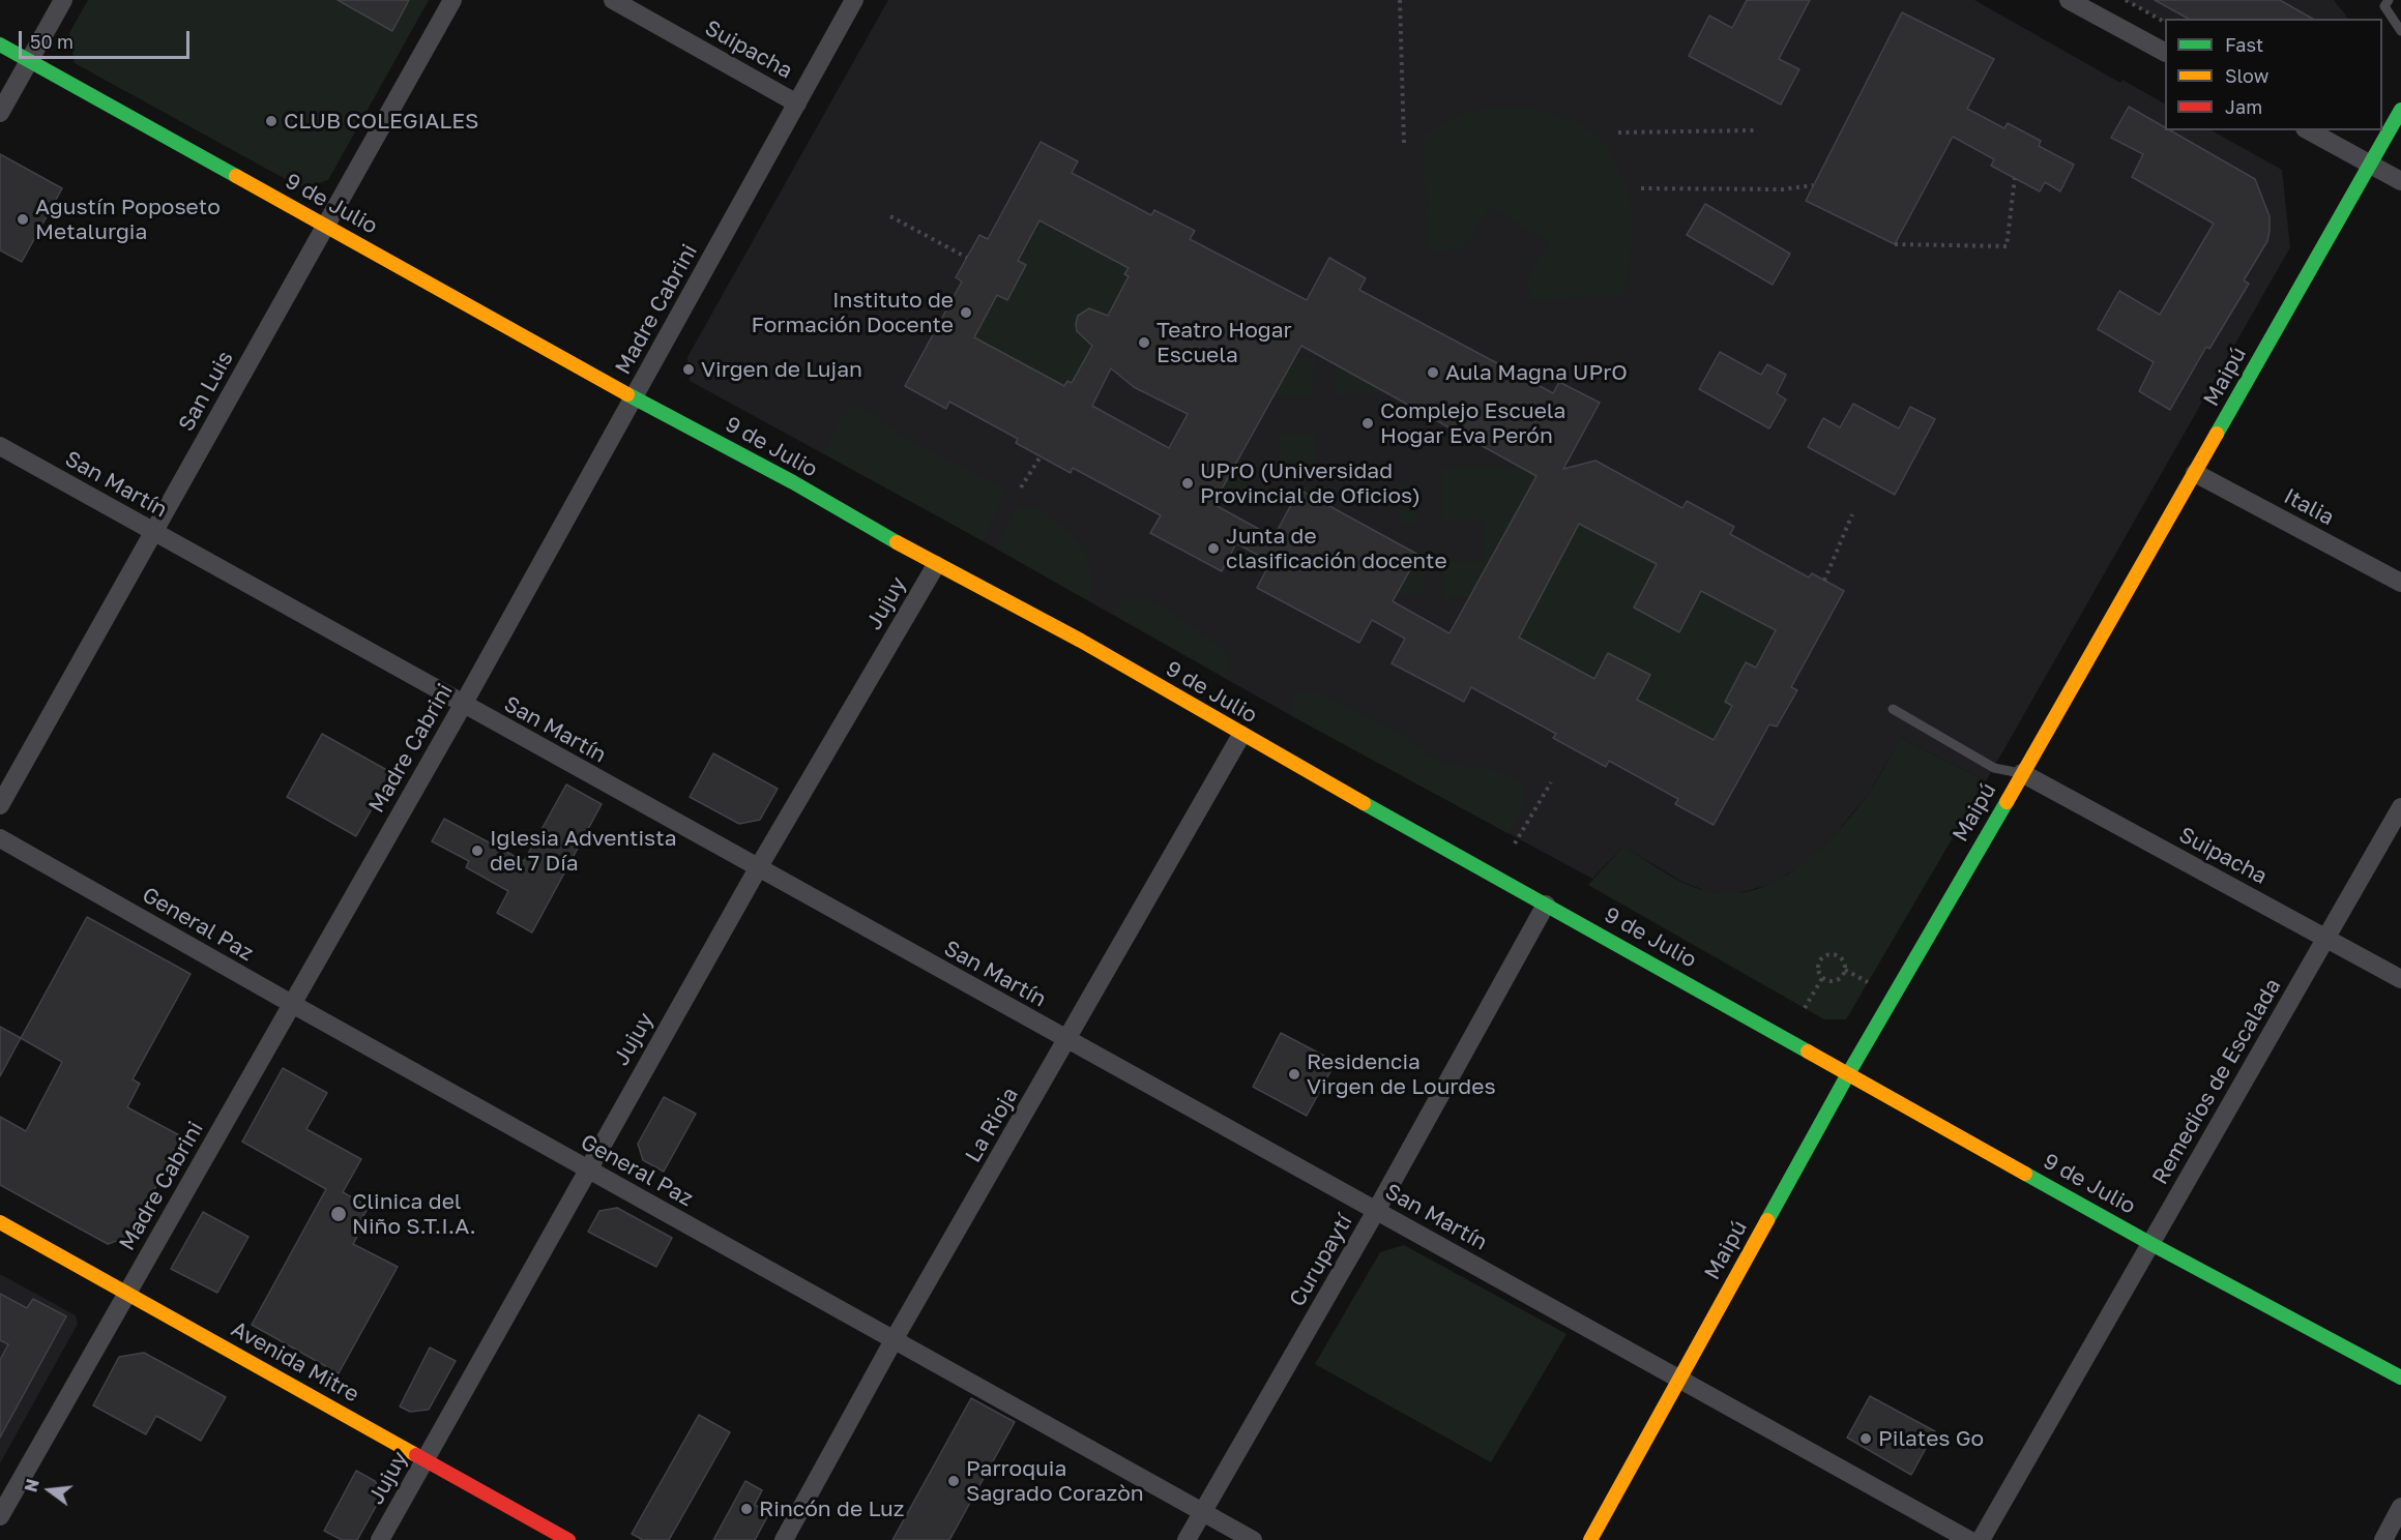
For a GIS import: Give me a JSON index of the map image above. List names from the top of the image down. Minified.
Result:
{"streets":{"street":["Suipacha","9 de Julio","Madre Cabrini","Maipú","San Luis","San Martín","Italia","Jujuy","General Paz","Remedios de Escalada","La Rioja","Curupaytí","Avenida Mitre"]},"crossings":[["Suipacha","Madre Cabrini"],["Suipacha","Maipú"],["Suipacha","Remedios de Escalada"],["9 de Julio","Madre Cabrini"],["9 de Julio","Maipú"],["9 de Julio","San Luis"],["9 de Julio","Jujuy"],["9 de Julio","Remedios de Escalada"],["9 de Julio","La Rioja"],["9 de Julio","Curupaytí"],["Madre Cabrini","San Martín"],["Madre Cabrini","General Paz"],["Madre Cabrini","Avenida Mitre"],["Maipú","San Martín"],["Maipú","Italia"],["San Luis","San Martín"],["San Martín","Jujuy"],["San Martín","La Rioja"],["San Martín","Curupaytí"],["Jujuy","General Paz"],["Jujuy","Avenida Mitre"],["General Paz","La Rioja"],["General Paz","Curupaytí"]],"places":["CLUB COLEGIALES","Agustín Poposeto Metalurgia","Instituto de Formación Docente","Teatro Hogar Escuela","Virgen de Lujan","Aula Magna UPrO","Complejo Escuela Hogar Eva Perón","UPrO (Universidad Provincial de Oficios)","Junta de clasificación docente","Iglesia Adventista del 7 Día","Residencia Virgen de Lourdes","Clinica del Niño S.T.I.A.","Pilates Go","Parroquia Sagrado Corazòn","Rincón de Luz"],"legend":["Fast","Slow","Jam"],"scale_bar":"50 m","north":"left"}
